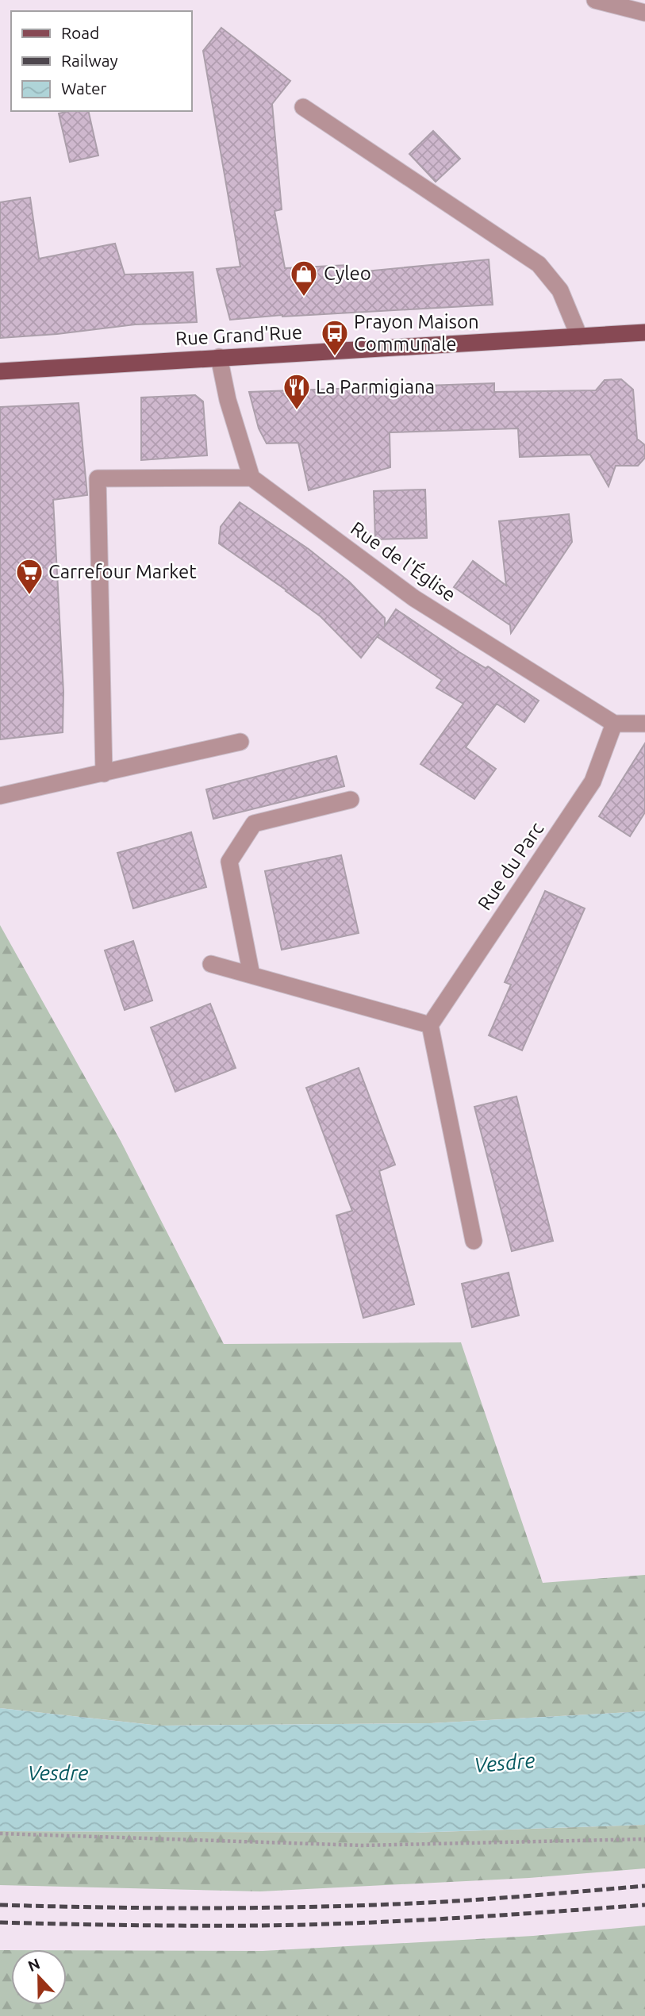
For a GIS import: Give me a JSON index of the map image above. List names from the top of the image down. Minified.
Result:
{"streets":{"main road":["Rue Grand'Rue"],"street":["Rue de l'Église","Rue du Parc"]},"crossings":[["Rue de l'Église","Rue du Parc"]],"water":["Vesdre"],"places":{"shop":["Cyleo"],"bus stop":["Prayon Maison Communale"],"restaurant":["La Parmigiana"],"supermarket":["Carrefour Market"]},"legend":["Road","Railway","Water"],"north":"top"}
